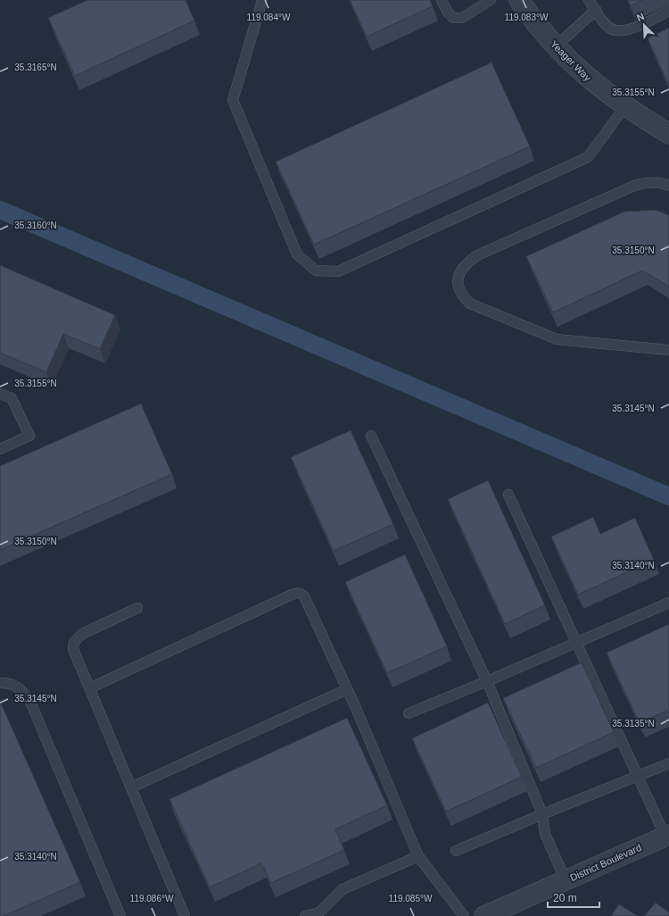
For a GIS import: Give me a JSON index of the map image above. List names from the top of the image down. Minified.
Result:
{"streets":{"street":["Yeager Way","District Boulevard"]},"scale_bar":"20 m","north":"top left","coordinates":["119.084°W","119.083°W","35.3165°N","35.3155°N","35.3160°N","35.3150°N","35.3145°N","35.3140°N","35.3135°N","119.086°W","119.085°W"]}
